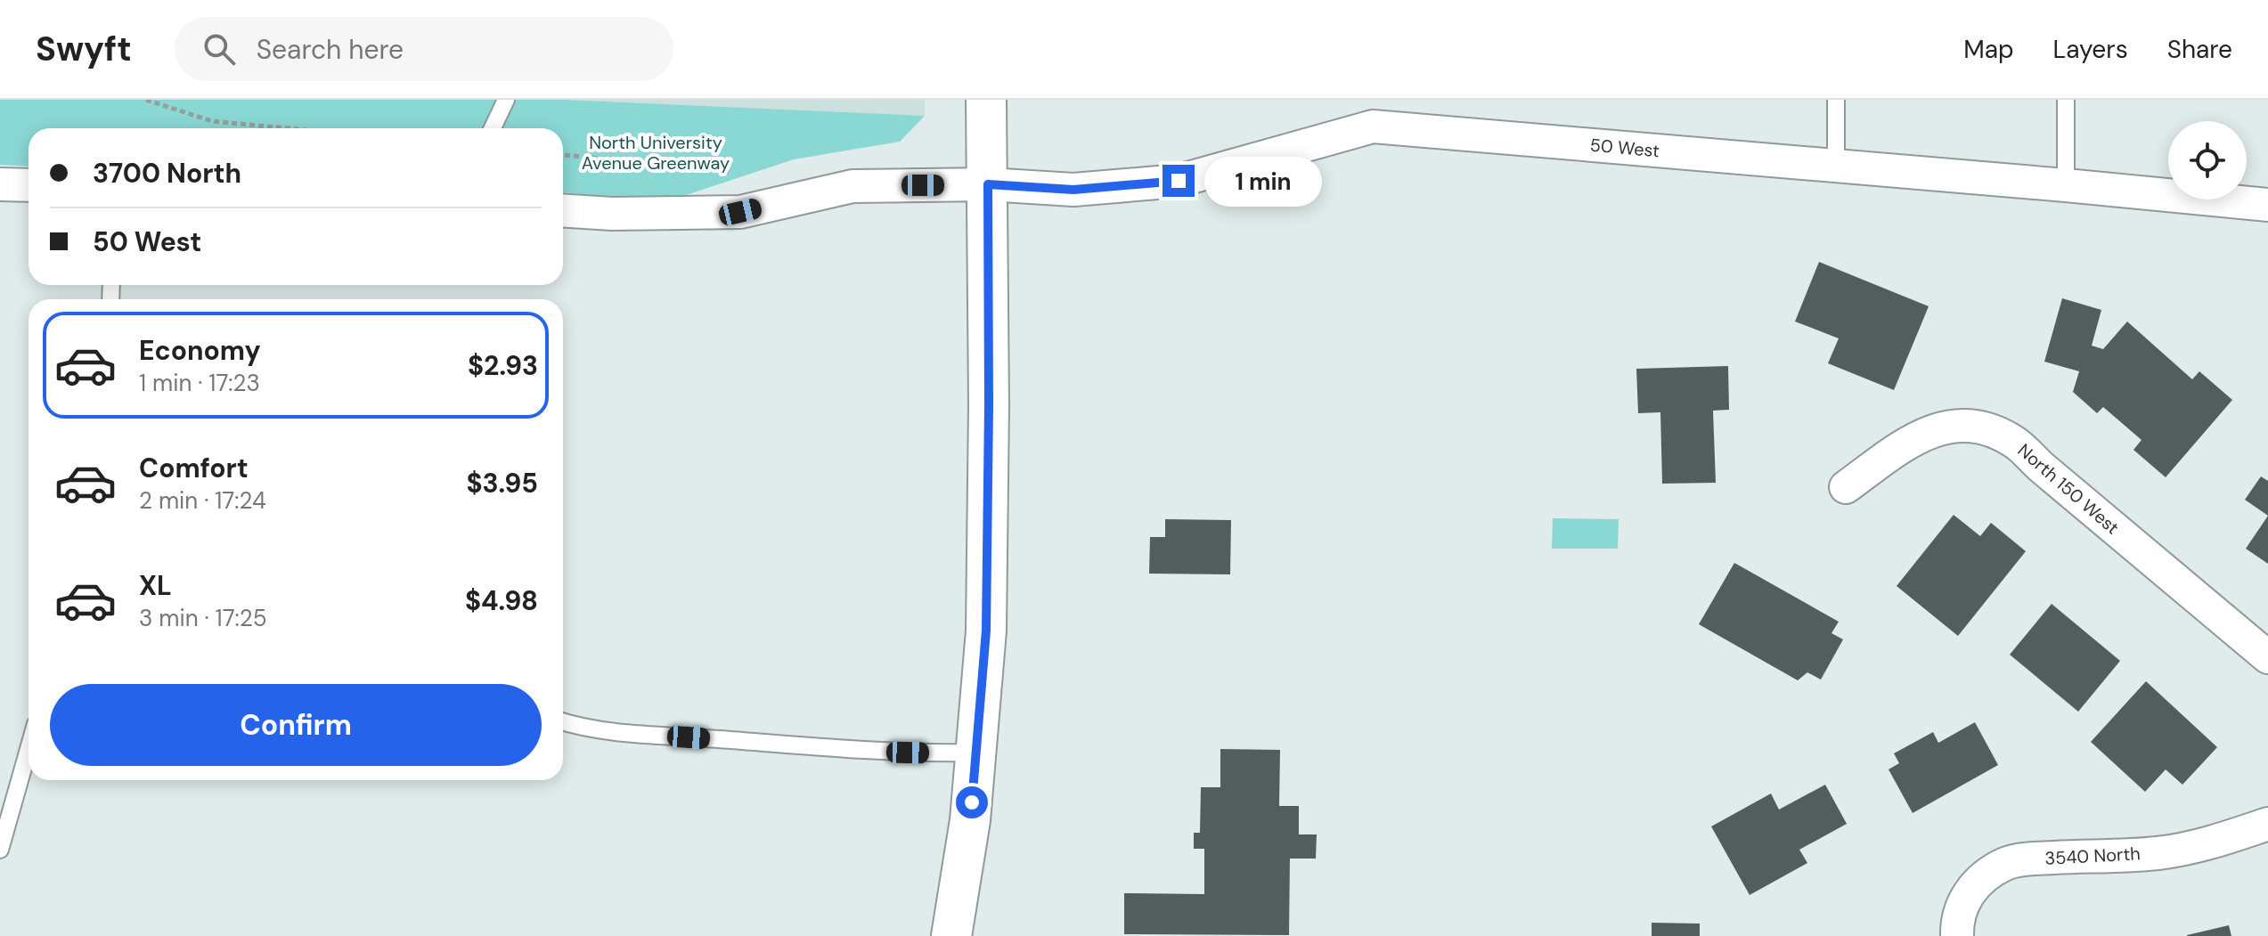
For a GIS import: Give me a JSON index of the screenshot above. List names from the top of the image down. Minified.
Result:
{"streets":{"street":["50 West","North 150 West","3540 North"]},"parks":["North University Avenue Greenway"],"page":{"header":"Swyft","search":"Search here","nav":["Map","Layers","Share"],"banner":["3700 North","50 West"],"bubble":"1 min","list":[{"name":"Economy","note":"1 min · 17:23","value":"$2.93"},{"name":"Comfort","note":"2 min · 17:24","value":"$3.95"},{"name":"XL","note":"3 min · 17:25","value":"$4.98"}],"buttons":"Confirm"}}
